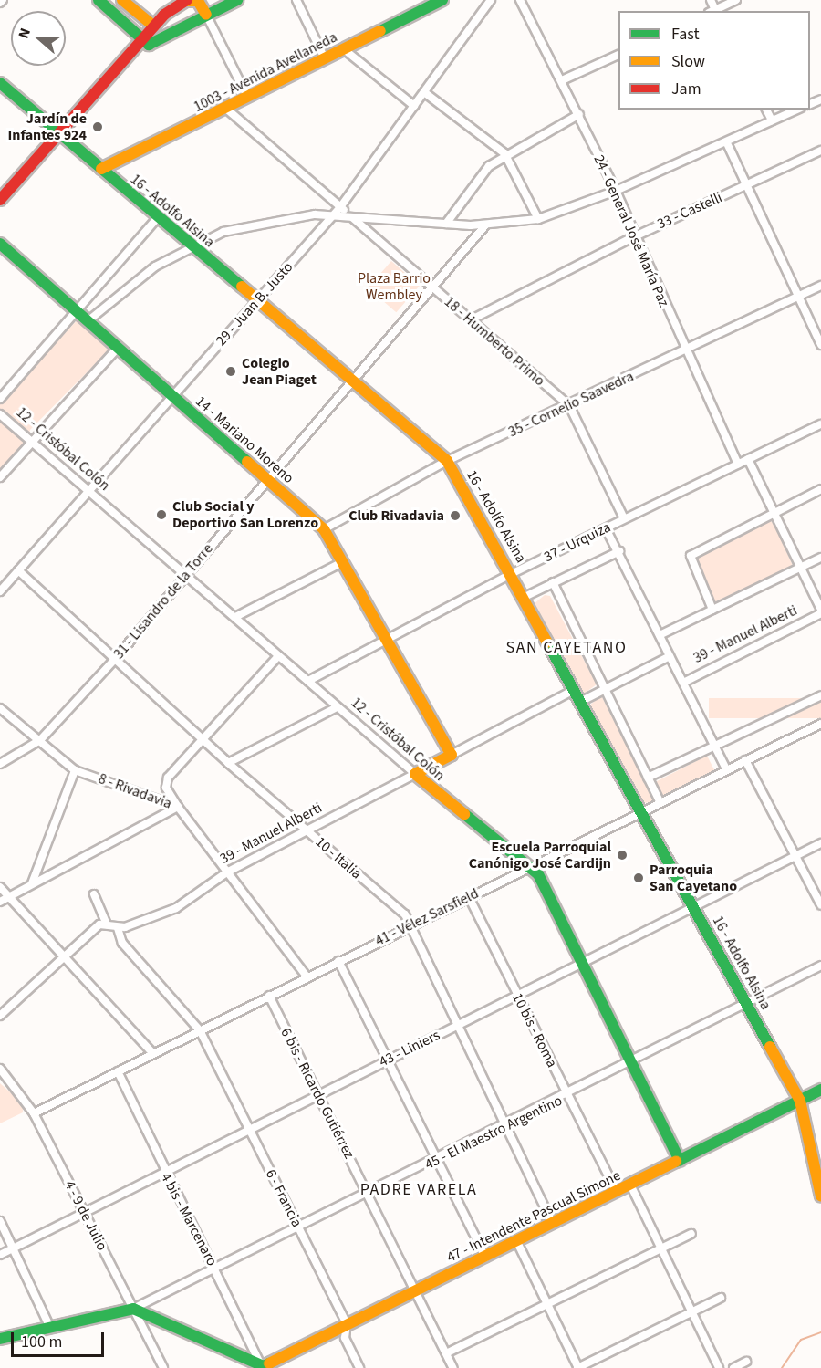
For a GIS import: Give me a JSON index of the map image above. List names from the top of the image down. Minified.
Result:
{"streets":{"street":["1003 - Avenida Avellaneda","16 - Adolfo Alsina","33 - Castelli","24 - General José María Paz","29 - Juan B. Justo","18 - Humberto Primo","35 - Cornelio Saavedra","14 - Mariano Moreno","12 - Cristóbal Colón","37 - Urquiza","31 - Lisandro de la Torre","39 - Manuel Alberti","8 - Rivadavia","10 - Italia","41 - Vélez Sarsfield","10 bis - Roma","43 - Liniers","6 bis - Ricardo Gutiérrez","45 - El Maestro Argentino","6 - Francia","4 - 9 de Julio","47 - Intendente Pascual Simone","4 bis - Marcenaro"]},"crossings":[["1003 - Avenida Avellaneda","16 - Adolfo Alsina"],["1003 - Avenida Avellaneda","18 - Humberto Primo"],["16 - Adolfo Alsina","29 - Juan B. Justo"],["16 - Adolfo Alsina","35 - Cornelio Saavedra"],["16 - Adolfo Alsina","37 - Urquiza"],["16 - Adolfo Alsina","31 - Lisandro de la Torre"],["16 - Adolfo Alsina","39 - Manuel Alberti"],["16 - Adolfo Alsina","41 - Vélez Sarsfield"],["16 - Adolfo Alsina","43 - Liniers"],["16 - Adolfo Alsina","45 - El Maestro Argentino"],["16 - Adolfo Alsina","47 - Intendente Pascual Simone"],["33 - Castelli","24 - General José María Paz"],["33 - Castelli","18 - Humberto Primo"],["24 - General José María Paz","35 - Cornelio Saavedra"],["24 - General José María Paz","37 - Urquiza"],["29 - Juan B. Justo","18 - Humberto Primo"],["29 - Juan B. Justo","14 - Mariano Moreno"],["29 - Juan B. Justo","12 - Cristóbal Colón"],["29 - Juan B. Justo","10 - Italia"],["18 - Humberto Primo","35 - Cornelio Saavedra"],["18 - Humberto Primo","37 - Urquiza"],["18 - Humberto Primo","31 - Lisandro de la Torre"],["35 - Cornelio Saavedra","14 - Mariano Moreno"],["14 - Mariano Moreno","37 - Urquiza"],["14 - Mariano Moreno","31 - Lisandro de la Torre"],["14 - Mariano Moreno","39 - Manuel Alberti"],["12 - Cristóbal Colón","37 - Urquiza"],["12 - Cristóbal Colón","31 - Lisandro de la Torre"],["12 - Cristóbal Colón","39 - Manuel Alberti"],["12 - Cristóbal Colón","41 - Vélez Sarsfield"],["12 - Cristóbal Colón","43 - Liniers"],["12 - Cristóbal Colón","45 - El Maestro Argentino"],["12 - Cristóbal Colón","47 - Intendente Pascual Simone"],["31 - Lisandro de la Torre","8 - Rivadavia"],["31 - Lisandro de la Torre","10 - Italia"],["39 - Manuel Alberti","8 - Rivadavia"],["39 - Manuel Alberti","10 - Italia"],["8 - Rivadavia","41 - Vélez Sarsfield"],["10 - Italia","41 - Vélez Sarsfield"],["10 - Italia","43 - Liniers"],["10 - Italia","45 - El Maestro Argentino"],["10 - Italia","47 - Intendente Pascual Simone"],["41 - Vélez Sarsfield","10 bis - Roma"],["41 - Vélez Sarsfield","6 bis - Ricardo Gutiérrez"],["41 - Vélez Sarsfield","6 - Francia"],["41 - Vélez Sarsfield","4 - 9 de Julio"],["41 - Vélez Sarsfield","4 bis - Marcenaro"],["10 bis - Roma","43 - Liniers"],["10 bis - Roma","45 - El Maestro Argentino"],["10 bis - Roma","47 - Intendente Pascual Simone"],["43 - Liniers","6 bis - Ricardo Gutiérrez"],["43 - Liniers","6 - Francia"],["43 - Liniers","4 - 9 de Julio"],["43 - Liniers","4 bis - Marcenaro"],["6 bis - Ricardo Gutiérrez","45 - El Maestro Argentino"],["6 bis - Ricardo Gutiérrez","47 - Intendente Pascual Simone"],["45 - El Maestro Argentino","6 - Francia"],["45 - El Maestro Argentino","4 - 9 de Julio"],["45 - El Maestro Argentino","4 bis - Marcenaro"],["6 - Francia","47 - Intendente Pascual Simone"],["47 - Intendente Pascual Simone","4 bis - Marcenaro"]],"districts":["SAN CAYETANO","PADRE VARELA"],"parks":["Plaza Barrio Wembley"],"places":["Jardín de Infantes 924","Colegio Jean Piaget","Club Social y Deportivo San Lorenzo","Club Rivadavia","Escuela Parroquial Canónigo José Cardijn","Parroquia San Cayetano"],"legend":["Fast","Slow","Jam"],"scale_bar":"100 m","north":"left"}
